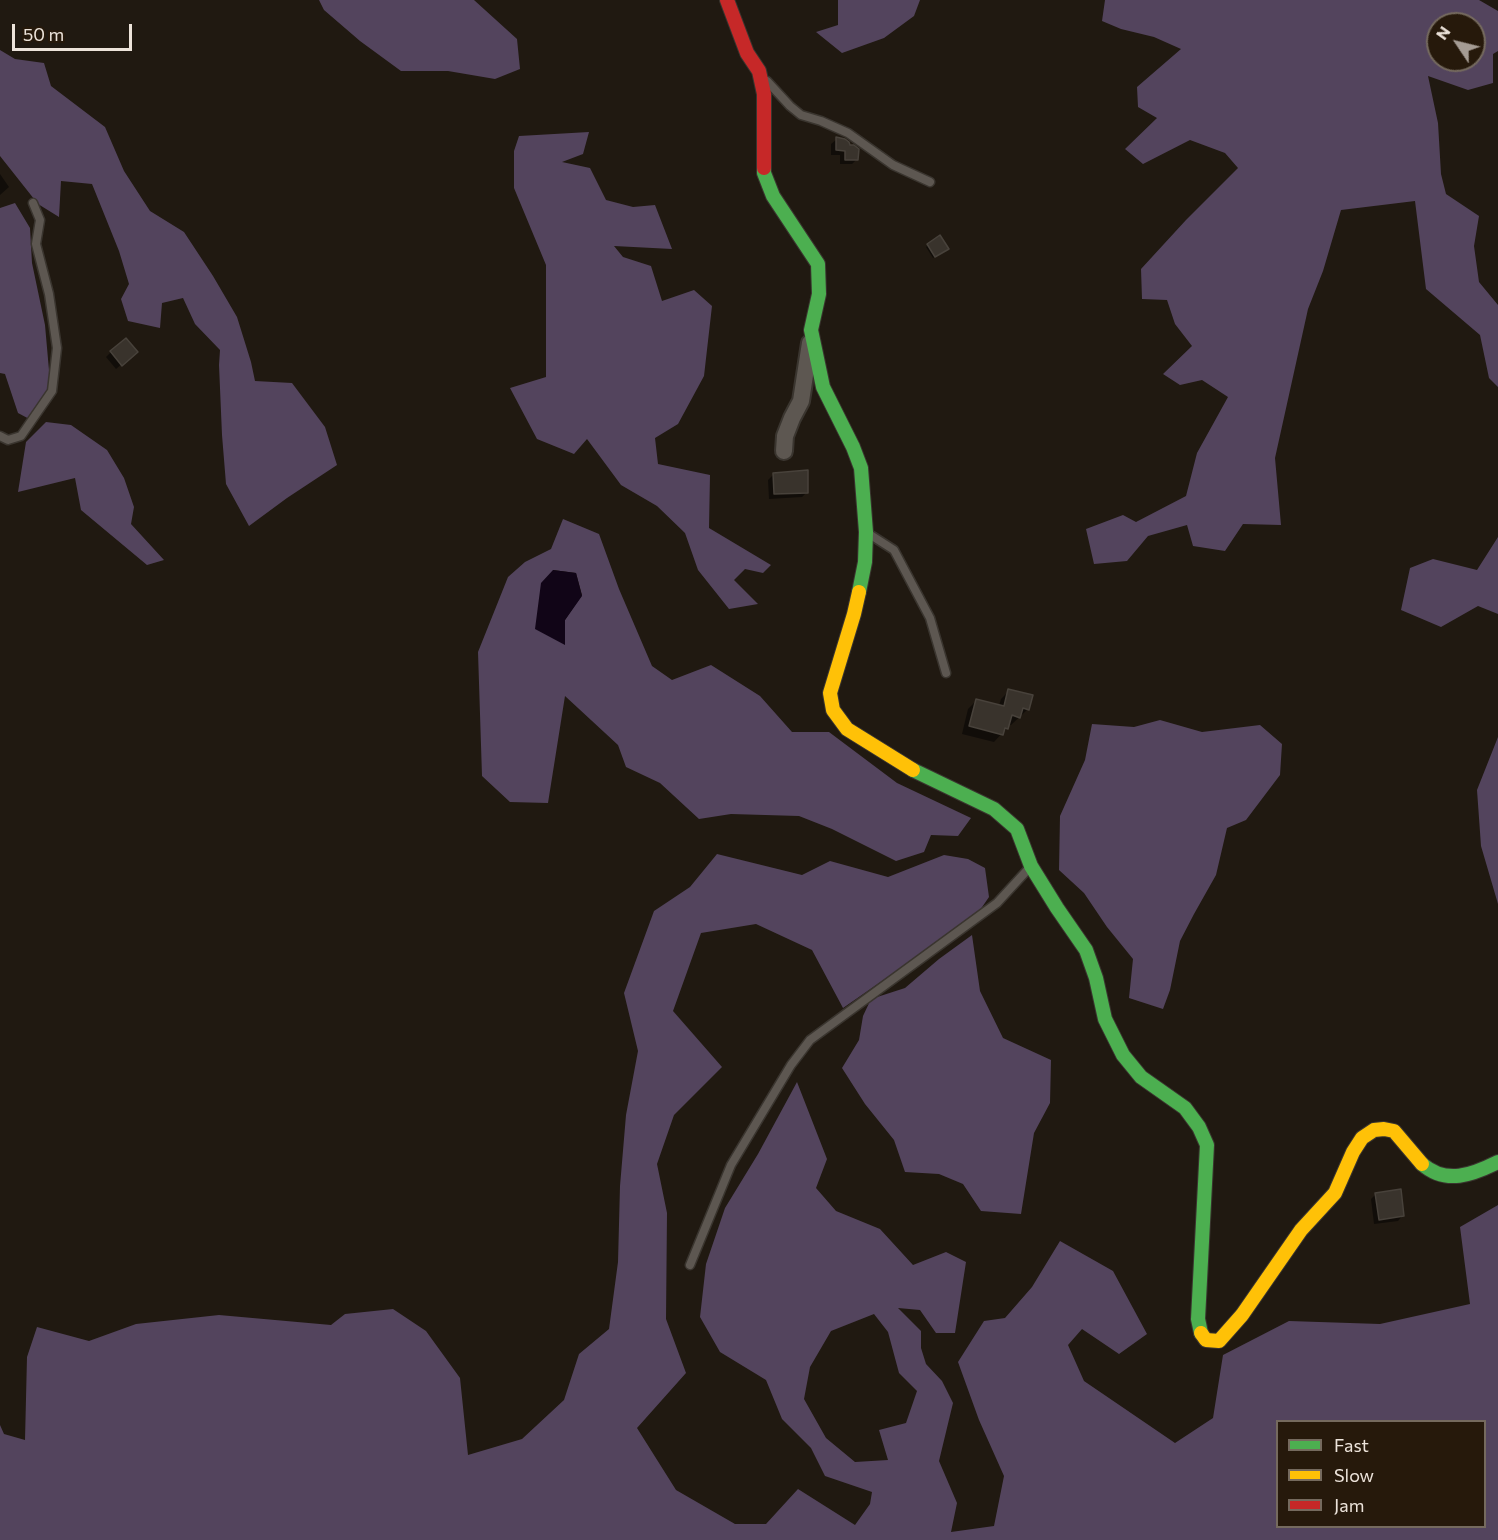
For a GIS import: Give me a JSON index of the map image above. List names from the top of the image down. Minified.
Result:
{"legend":["Fast","Slow","Jam"],"scale_bar":"50 m","north":"top left"}
